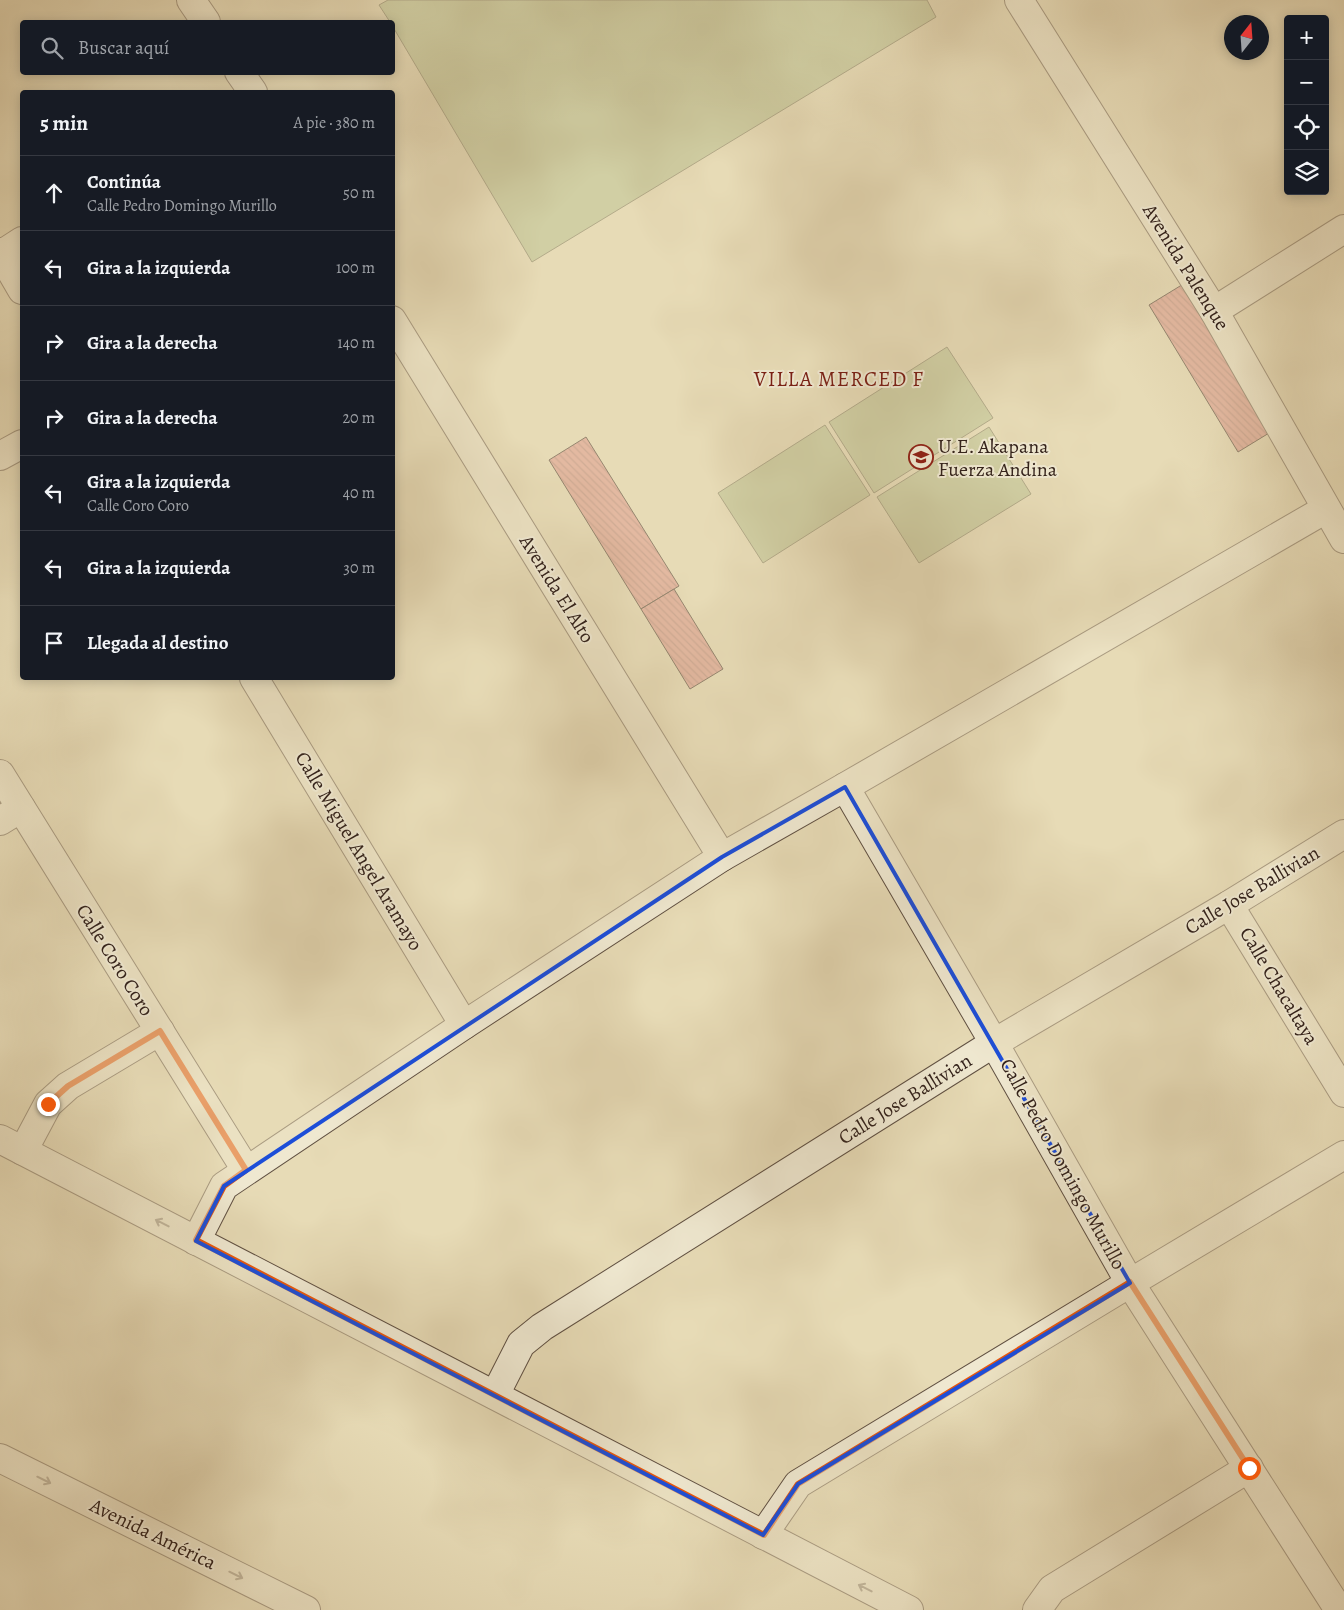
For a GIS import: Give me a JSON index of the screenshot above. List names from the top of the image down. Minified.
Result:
{"streets":{"street":["Avenida Palenque","Avenida El Alto","Calle Miguel Angel Aramayo","Calle Jose Ballivian","Calle Coro Coro","Calle Chacaltaya","Calle Pedro Domingo Murillo","Avenida América"]},"crossings":[["Calle Jose Ballivian","Calle Chacaltaya"],["Calle Jose Ballivian","Calle Pedro Domingo Murillo"]],"one_way":["Avenida América"],"districts":["VILLA MERCED F"],"places":{"school or university":["U.E. Akapana Fuerza Andina"]},"north":"top","page":{"map_buttons":["+","−"],"search":"Buscar aquí","heading":["5 min","A pie · 380 m"],"list":[["Continúa","Calle Pedro Domingo Murillo","50 m"],["Gira a la izquierda","100 m"],["Gira a la derecha","140 m"],["Gira a la derecha","20 m"],["Gira a la izquierda","Calle Coro Coro","40 m"],["Gira a la izquierda","30 m"],"Llegada al destino"]}}
